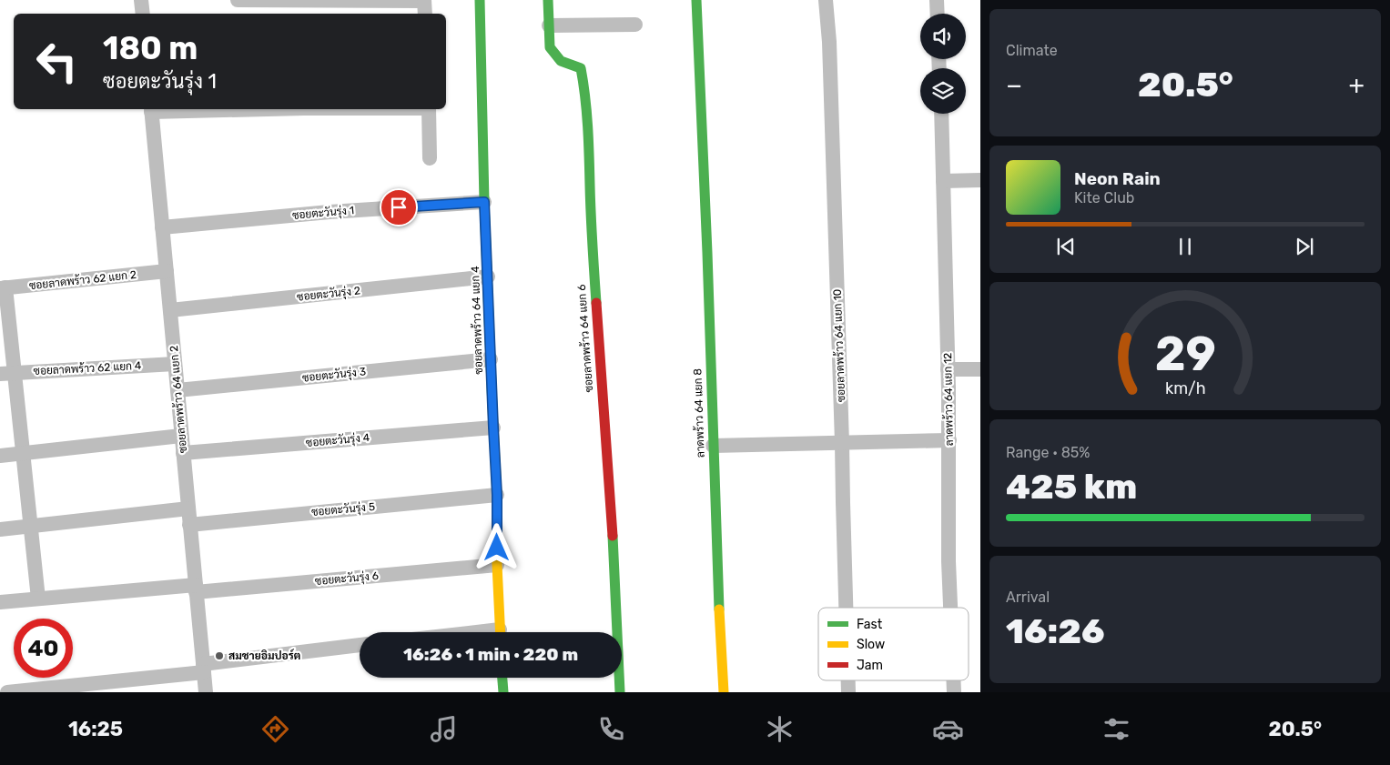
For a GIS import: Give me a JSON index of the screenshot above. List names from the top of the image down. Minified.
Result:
{"streets":{"street":["ซอยตะวันรุ่ง 1","ซอยลาดพร้าว 62 แยก 2","ซอยตะวันรุ่ง 2","ซอยลาดพร้าว 64 แยก 4","ซอยลาดพร้าว 64 แยก 6","ซอยลาดพร้าว 64 แยก 10","ซอยลาดพร้าว 62 แยก 4","ซอยตะวันรุ่ง 3","ซอยลาดพร้าว 64 แยก 2","ลาดพร้าว 64 แยก 12","ลาดพร้าว 64 แยก 8","ซอยตะวันรุ่ง 4","ซอยตะวันรุ่ง 5","ซอยตะวันรุ่ง 6"]},"crossings":[["ซอยตะวันรุ่ง 1","ซอยลาดพร้าว 64 แยก 4"],["ซอยตะวันรุ่ง 1","ซอยลาดพร้าว 64 แยก 2"],["ซอยลาดพร้าว 62 แยก 2","ซอยลาดพร้าว 64 แยก 2"],["ซอยตะวันรุ่ง 2","ซอยลาดพร้าว 64 แยก 4"],["ซอยตะวันรุ่ง 2","ซอยลาดพร้าว 64 แยก 2"],["ซอยลาดพร้าว 64 แยก 4","ซอยตะวันรุ่ง 3"],["ซอยลาดพร้าว 64 แยก 4","ซอยตะวันรุ่ง 4"],["ซอยลาดพร้าว 64 แยก 4","ซอยตะวันรุ่ง 5"],["ซอยลาดพร้าว 64 แยก 4","ซอยตะวันรุ่ง 6"],["ซอยลาดพร้าว 62 แยก 4","ซอยลาดพร้าว 64 แยก 2"],["ซอยตะวันรุ่ง 3","ซอยลาดพร้าว 64 แยก 2"],["ซอยลาดพร้าว 64 แยก 2","ซอยตะวันรุ่ง 4"],["ซอยลาดพร้าว 64 แยก 2","ซอยตะวันรุ่ง 5"],["ซอยลาดพร้าว 64 แยก 2","ซอยตะวันรุ่ง 6"]],"places":["สมชายอิมปอร์ต"],"legend":["Fast","Slow","Jam"],"page":{"tile":["Climate",["Range · 85%","425 km"],["Arrival","16:26"]],"turn":["180 m","ซอยตะวันรุ่ง 1"],"heat":["−","20.5°","+"],"song":["Neon Rain","Kite Club"],"limit":"40","trip":"16:26 · 1 min · 220 m","tabs":["16:25","20.5°"],"gauge":["29","km/h"]}}
